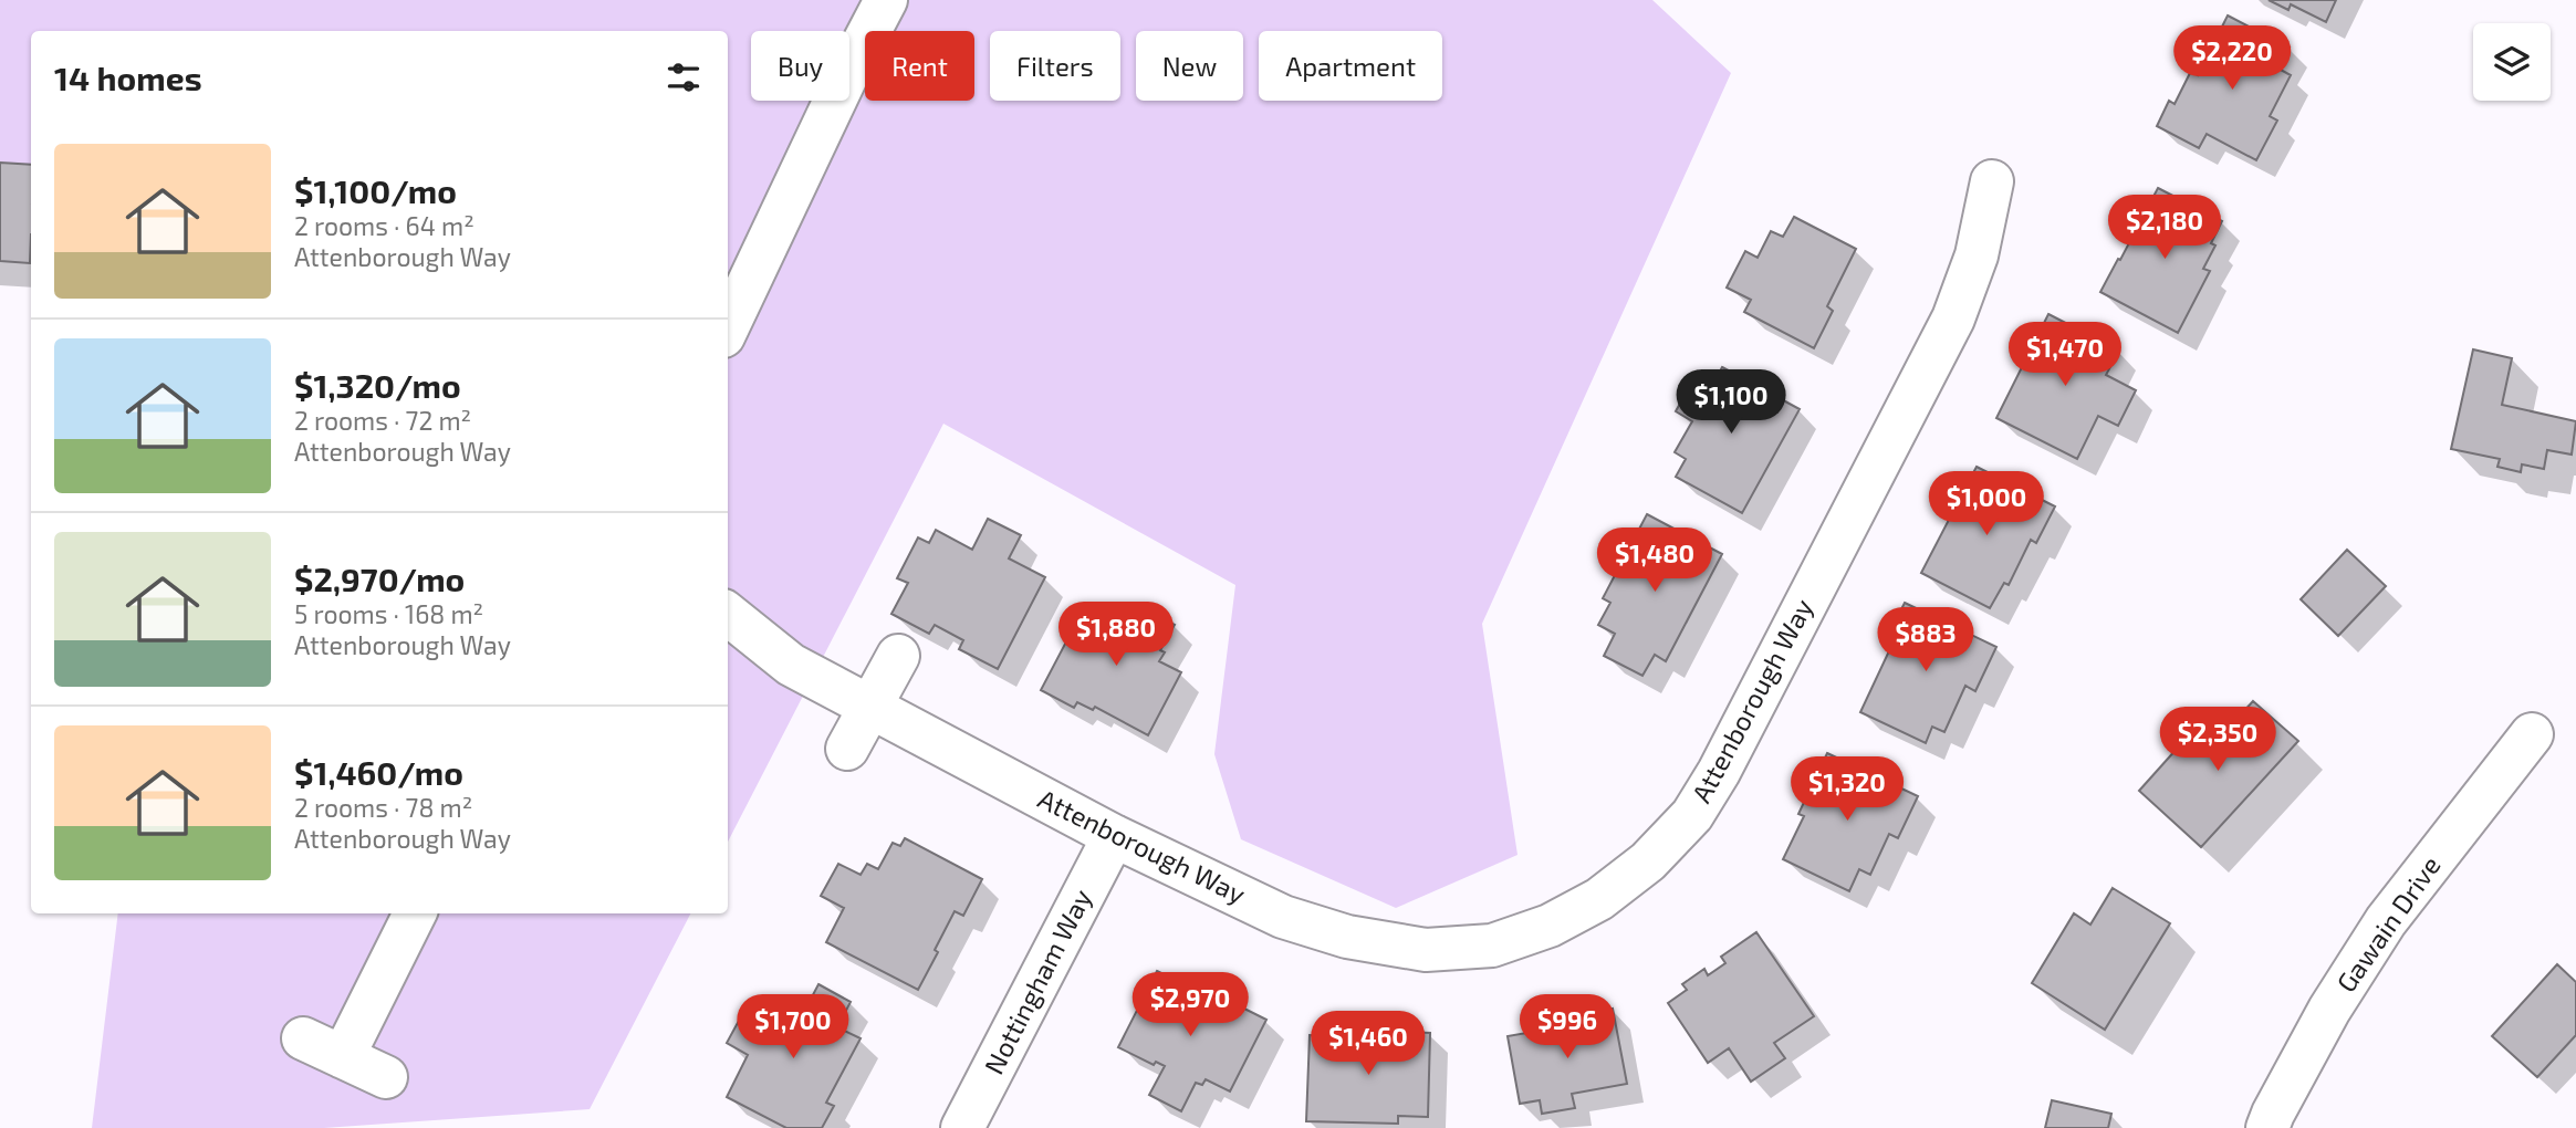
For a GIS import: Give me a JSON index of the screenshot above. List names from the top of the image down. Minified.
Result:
{"streets":{"street":["Attenborough Way","Gawain Drive","Nottingham Way"]},"crossings":[["Attenborough Way","Nottingham Way"]],"page":{"price":["$2,220","$2,180","$1,470","$1,100","$1,000","$1,480","$1,880","$883","$2,350","$1,320","$2,970","$1,700","$996","$1,460"],"chip":["Buy","Rent","Filters","New","Apartment"],"heading":"14 homes","list":[{"name":"$1,100/mo","note":"2 rooms · 64 m² · Attenborough Way"},{"name":"$1,320/mo","note":"2 rooms · 72 m² · Attenborough Way"},{"name":"$2,970/mo","note":"5 rooms · 168 m² · Attenborough Way"},{"name":"$1,460/mo","note":"2 rooms · 78 m² · Attenborough Way"}]}}
